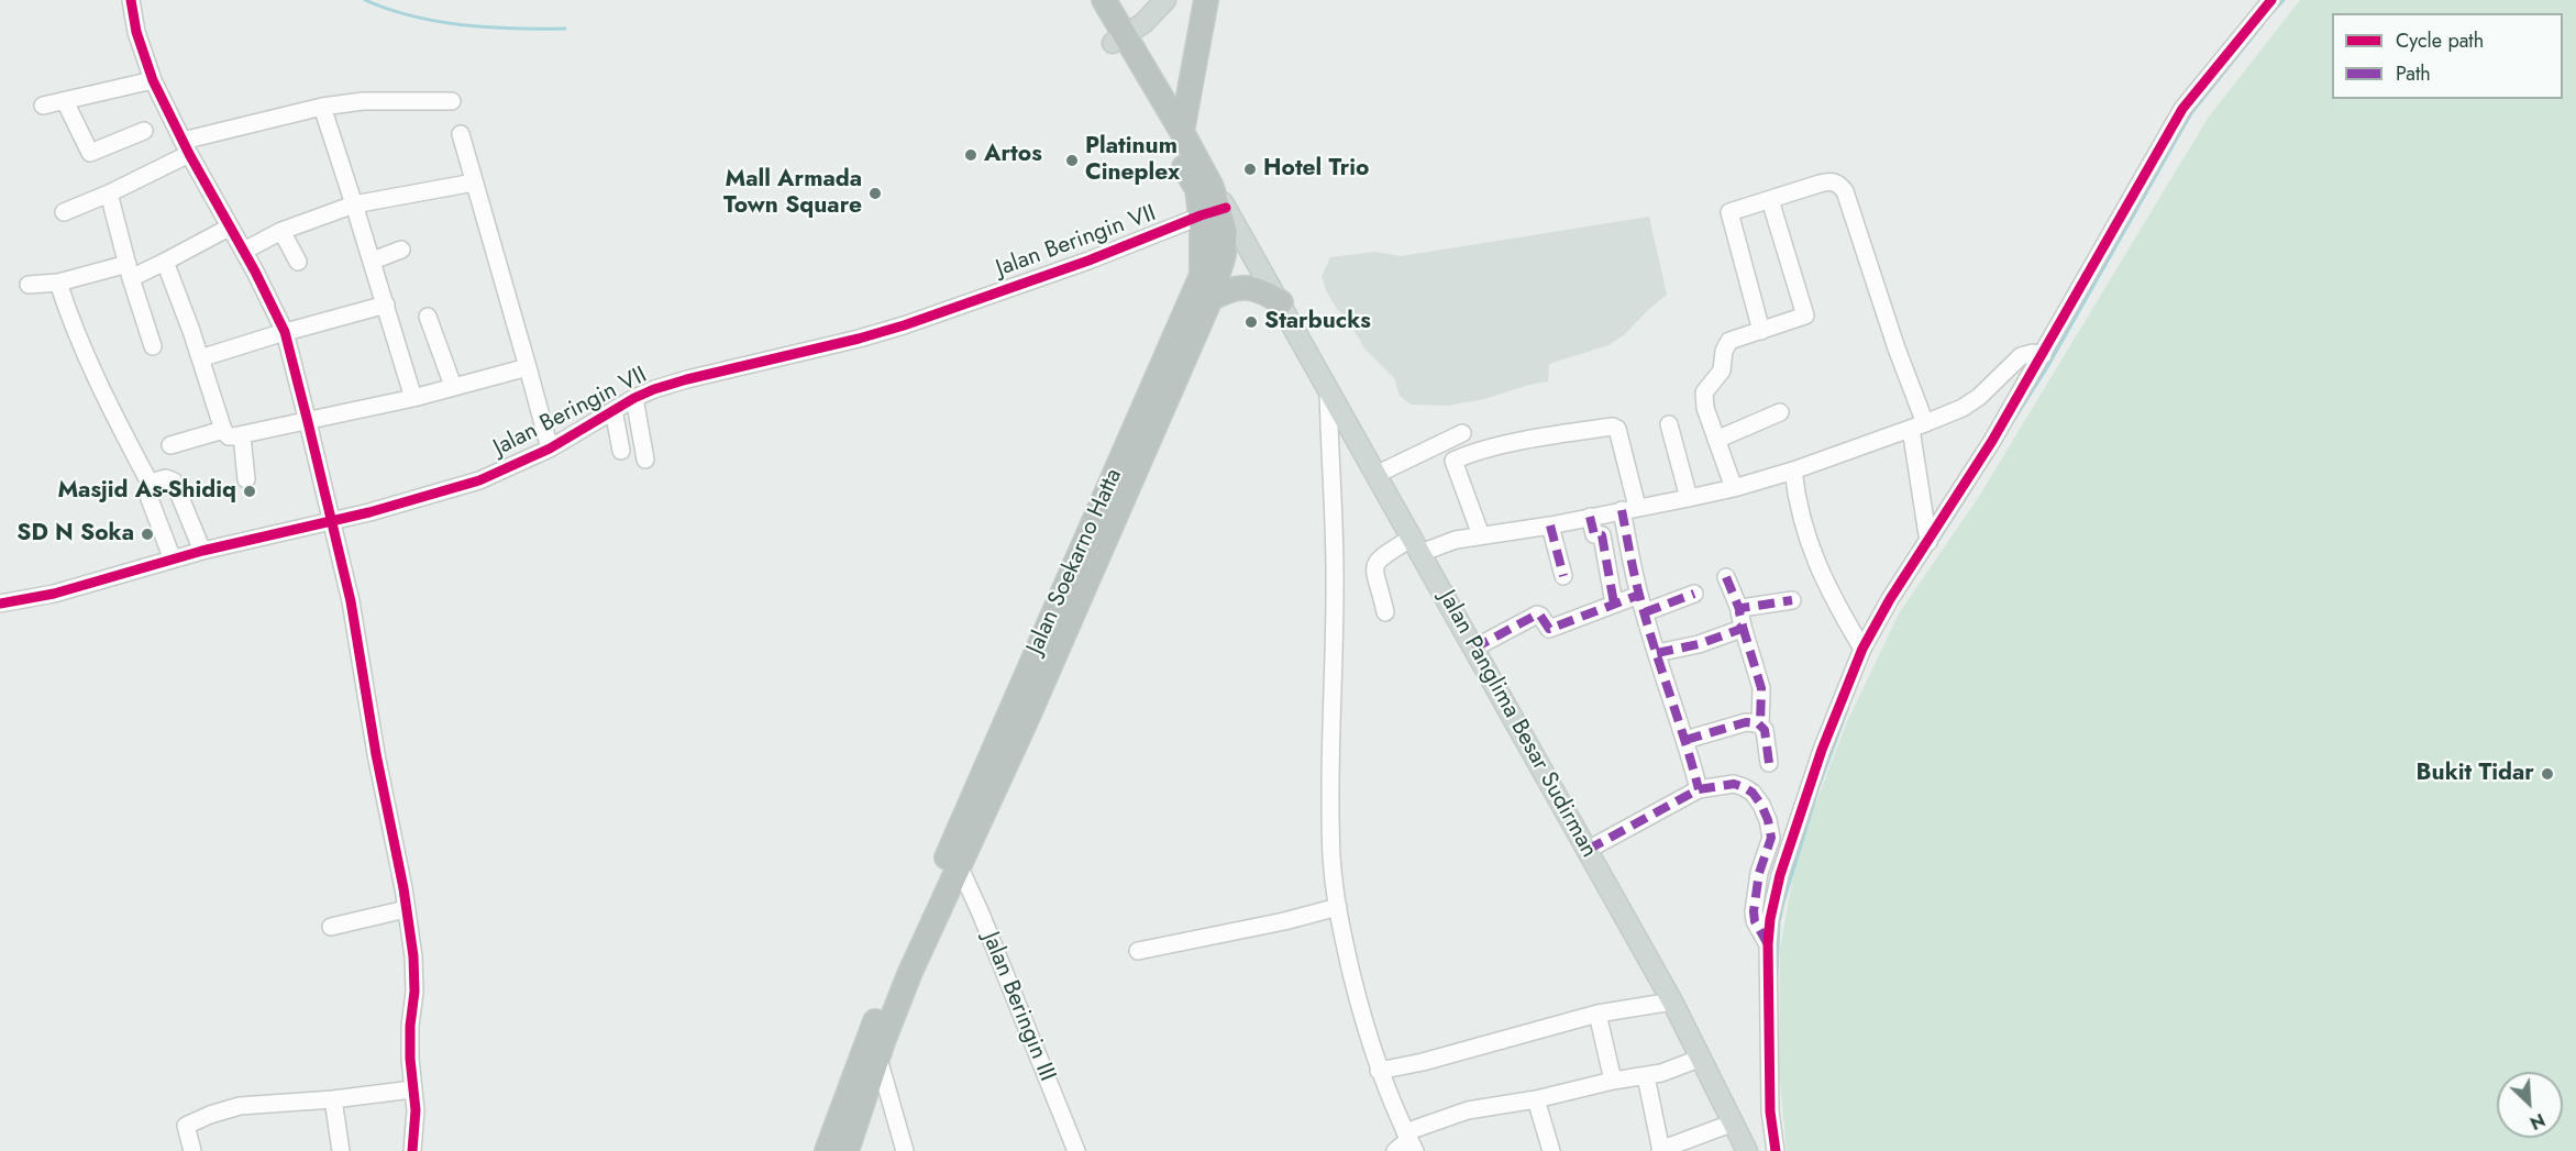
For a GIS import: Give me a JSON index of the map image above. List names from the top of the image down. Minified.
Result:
{"streets":{"highway":["Jalan Soekarno Hatta"],"main road":["Jalan Panglima Besar Sudirman"],"street":["Jalan Beringin VII","Jalan Beringin III"]},"crossings":[["Jalan Beringin VII","Jalan Soekarno Hatta"],["Jalan Beringin VII","Jalan Panglima Besar Sudirman"],["Jalan Soekarno Hatta","Jalan Panglima Besar Sudirman"],["Jalan Soekarno Hatta","Jalan Beringin III"]],"places":["Artos","Platinum Cineplex","Hotel Trio","Mall Armada Town Square","Starbucks","Masjid As-Shidiq","SD N Soka","Bukit Tidar"],"legend":["Cycle path","Path"],"north":"bottom right"}
